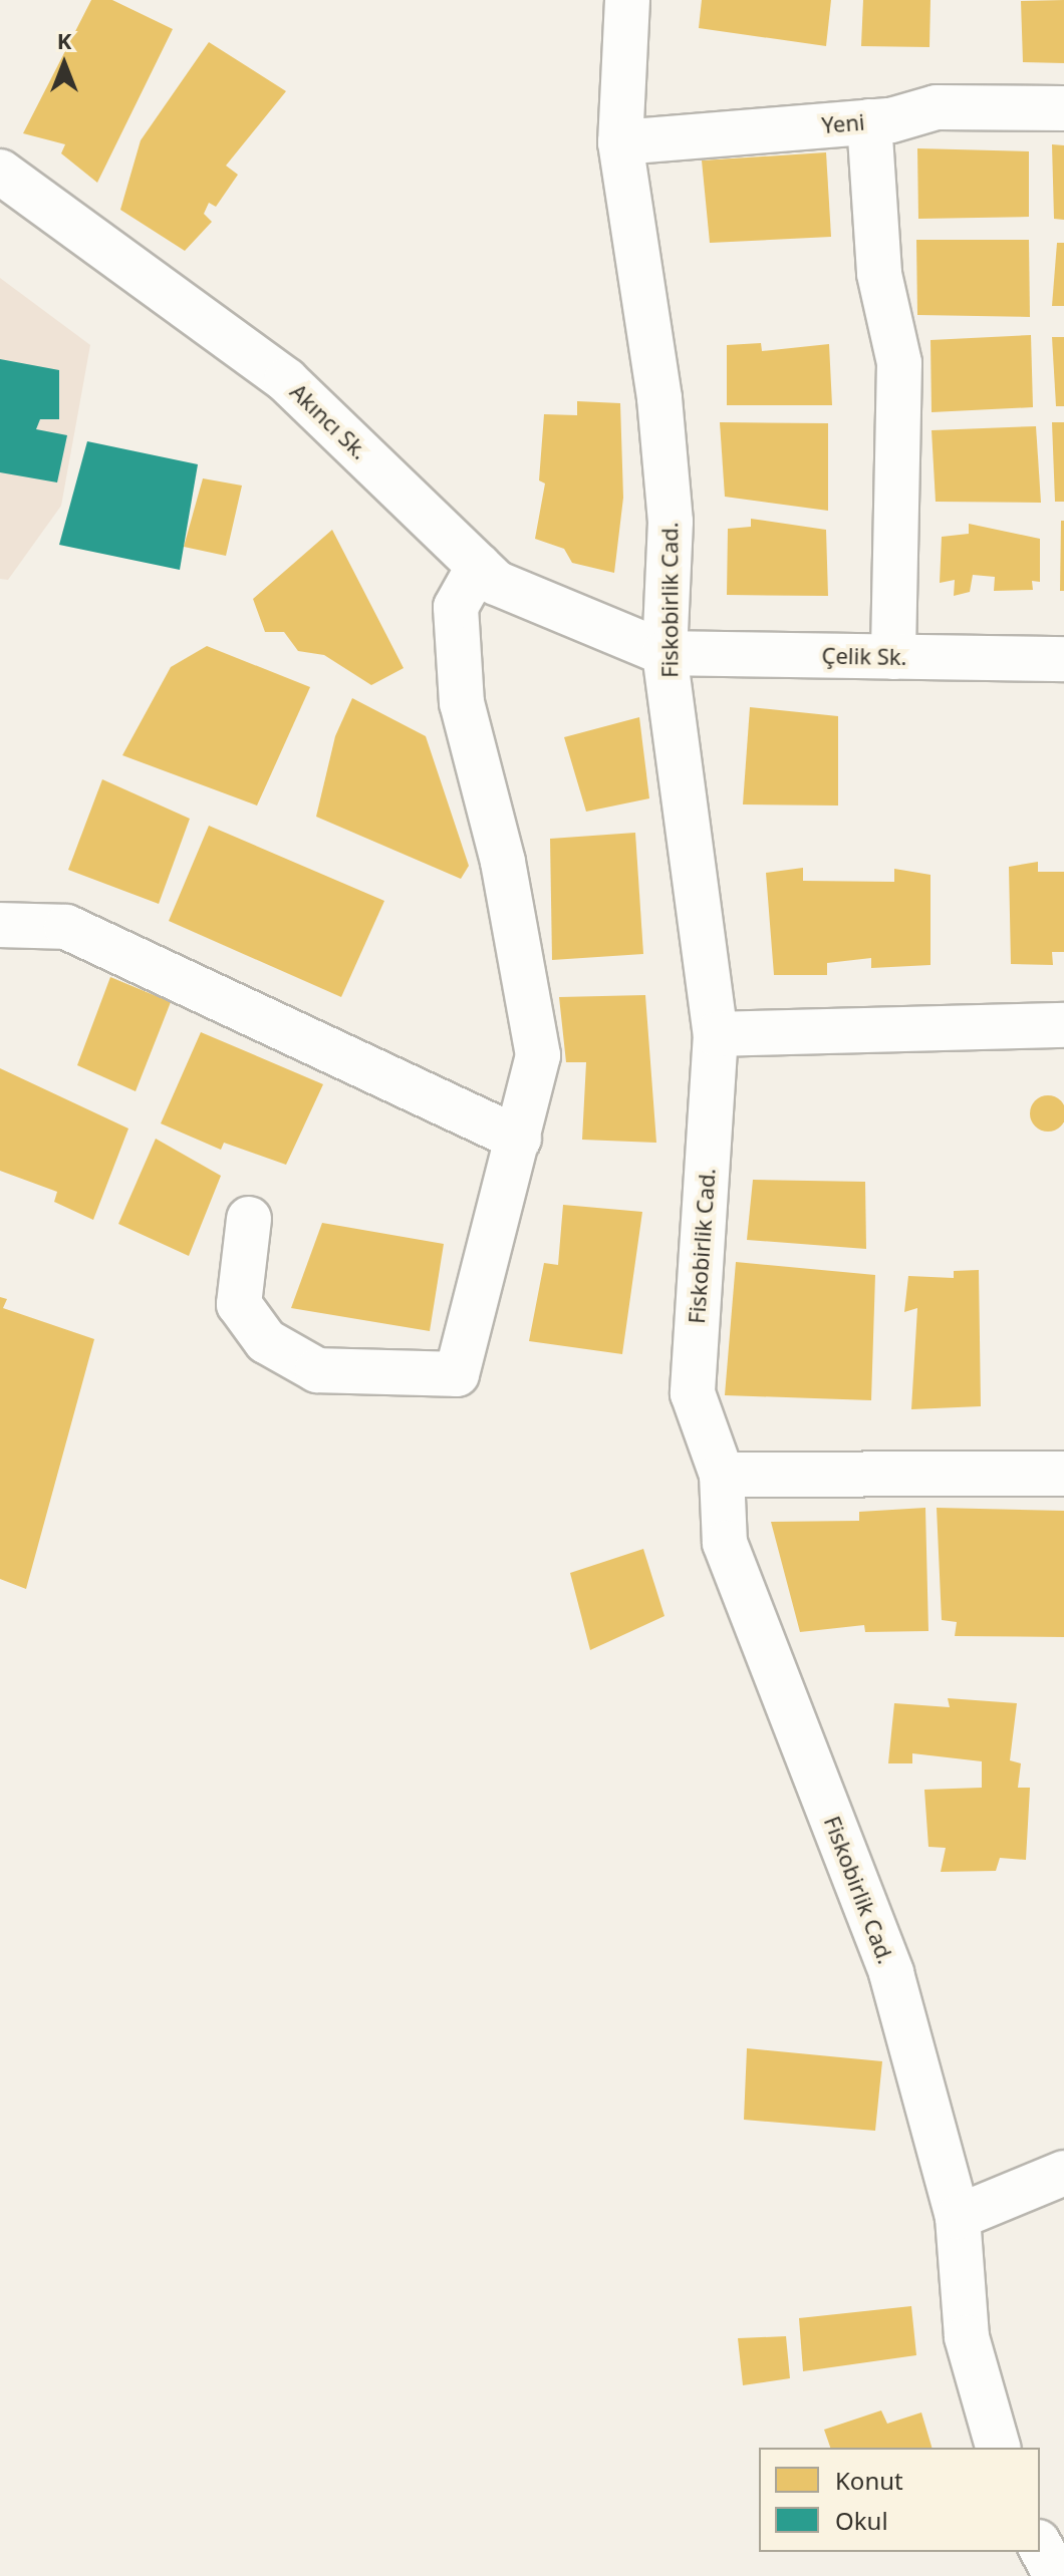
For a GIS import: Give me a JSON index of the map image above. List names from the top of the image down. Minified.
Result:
{"streets":{"street":["Yeni","Akıncı Sk.","Fiskobirlik Cad.","Çelik Sk."]},"crossings":[["Yeni","Fiskobirlik Cad."],["Akıncı Sk.","Fiskobirlik Cad."],["Akıncı Sk.","Çelik Sk."],["Fiskobirlik Cad.","Çelik Sk."]],"legend":["Konut","Okul"],"north":"top"}
